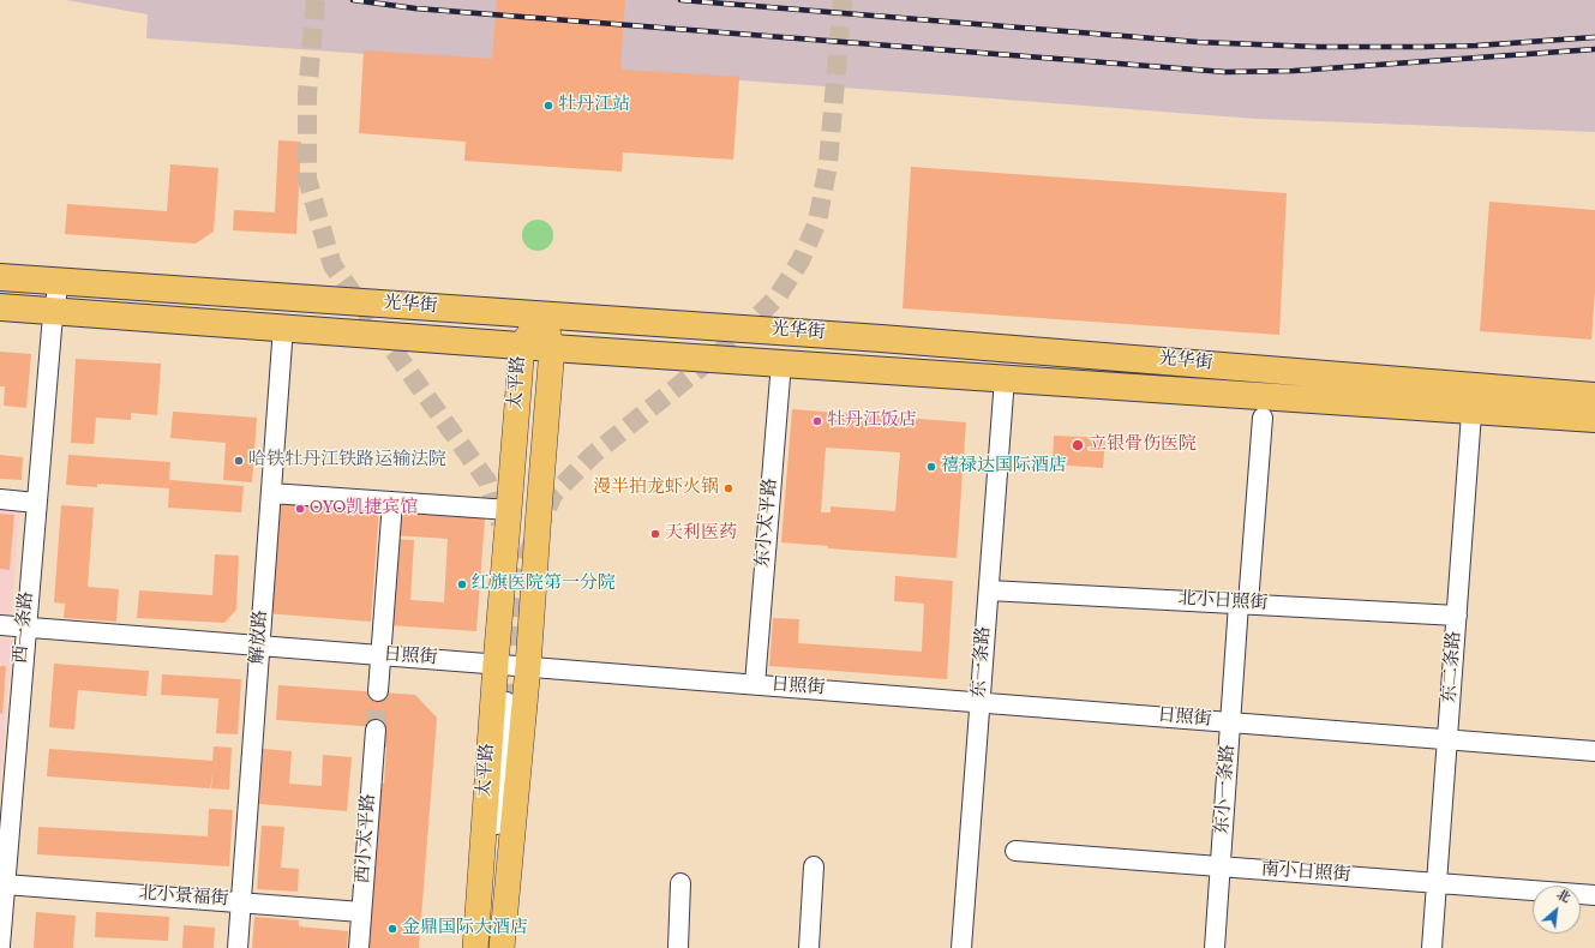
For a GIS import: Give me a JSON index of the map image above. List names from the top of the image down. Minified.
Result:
{"streets":{"highway":["光华街"],"main road":["太平路"],"street":["东小太平路","北小日照街","西一条路","解放路","日照街","东一条路","东二条路","东小一条路","西小太平路","南小日照街","北小景福街"]},"crossings":[["光华街","太平路"],["光华街","东小太平路"],["光华街","西一条路"],["光华街","解放路"],["光华街","东一条路"],["光华街","东二条路"],["太平路","日照街"],["东小太平路","日照街"],["北小日照街","东一条路"],["北小日照街","东二条路"],["北小日照街","东小一条路"],["西一条路","日照街"],["西一条路","北小景福街"],["解放路","日照街"],["解放路","北小景福街"],["日照街","东一条路"],["日照街","东二条路"],["日照街","东小一条路"],["东二条路","南小日照街"],["东小一条路","南小日照街"],["西小太平路","北小景福街"]],"places":["牡丹江站","牡丹江饭店","立银骨伤医院","哈铁牡丹江铁路运输法院","禧禄达国际酒店","漫半拍龙虾火锅","OYO凯捷宾馆","天利医药","红旗医院第一分院","金鼎国际大酒店"],"north":"top right"}
